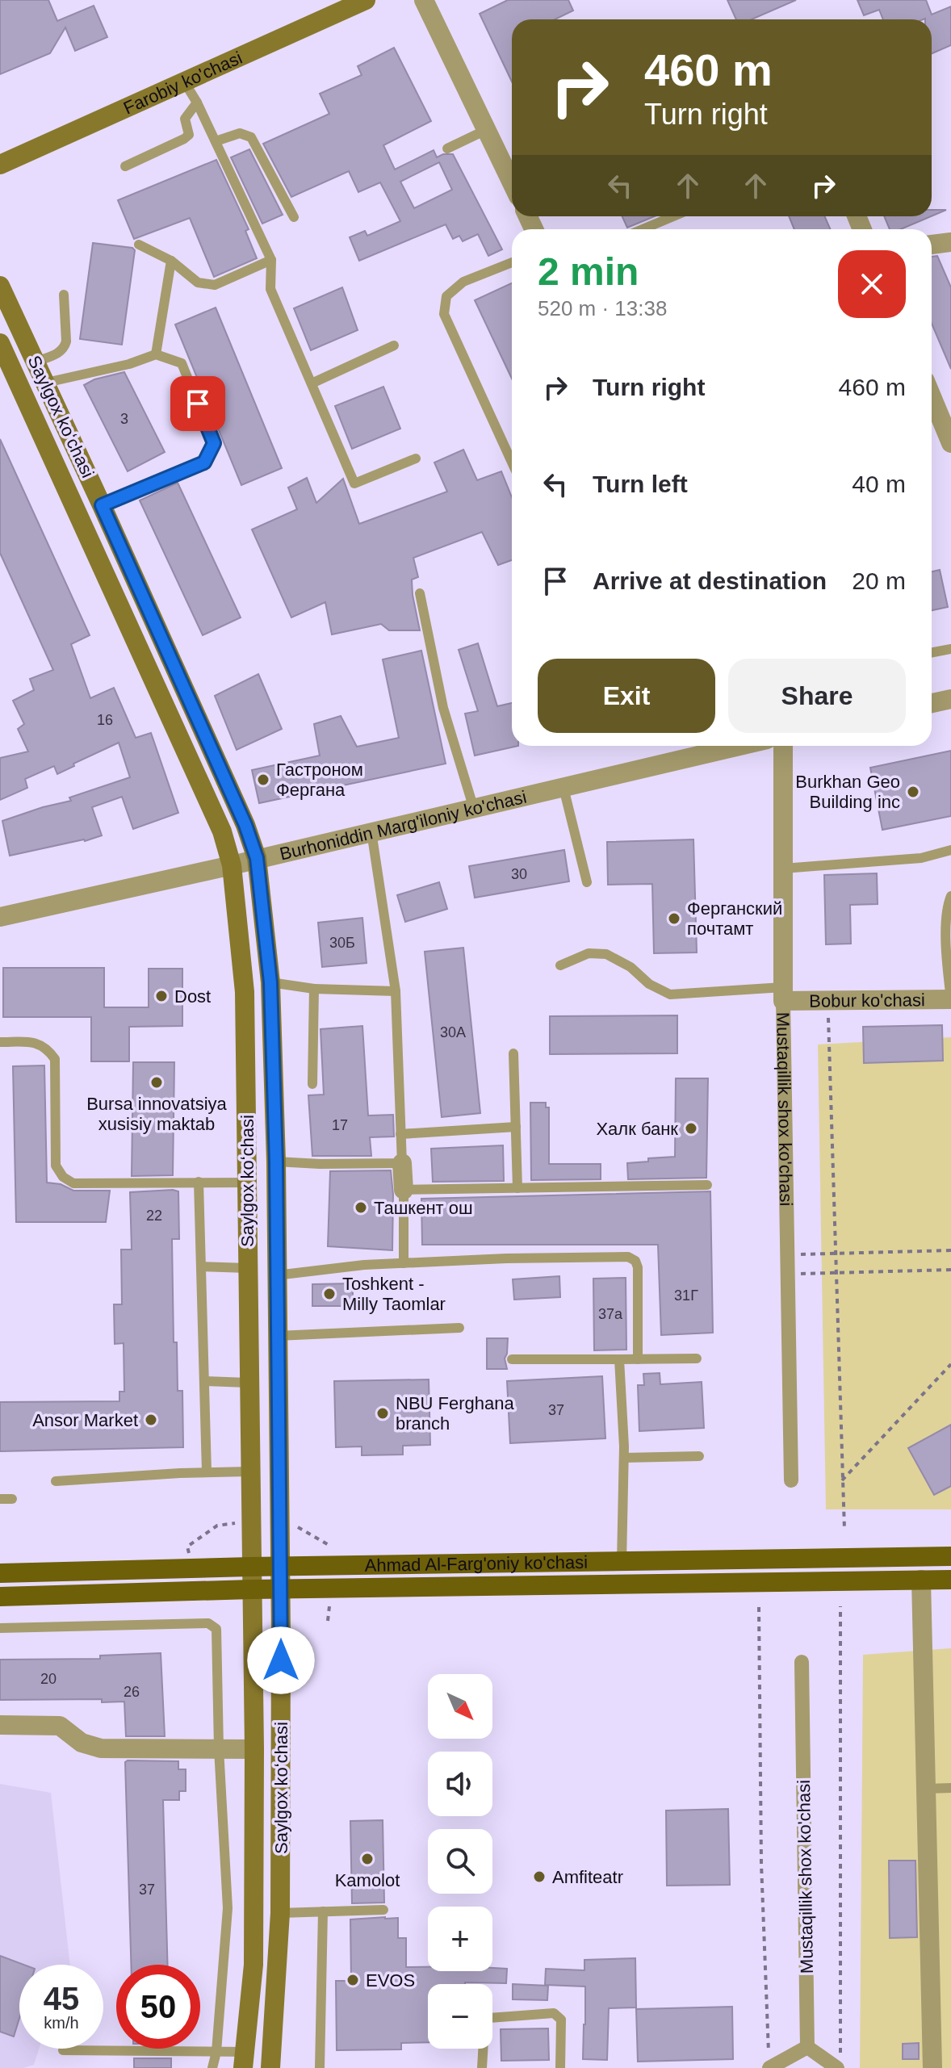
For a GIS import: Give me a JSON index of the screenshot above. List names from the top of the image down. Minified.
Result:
{"streets":{"main road":["Farobiy ko'chasi","Saylgox koʻchasi","Ahmad Al-Farg'oniy ko'chasi"],"street":["Burhoniddin Marg'iloniy ko'chasi","Bobur ko'chasi","Mustaqillik shox ko'chasi"]},"crossings":[["Saylgox koʻchasi","Burhoniddin Marg'iloniy ko'chasi"],["Saylgox koʻchasi","Ahmad Al-Farg'oniy ko'chasi"],["Bobur ko'chasi","Mustaqillik shox ko'chasi"]],"places":["Гастроном Фергана","Burkhan Geo Building inc","Ферганский почтамт","Dost","Bursa innovatsiya xusisiy maktab","Халк банк","Ташкент ош","Toshkent - Milly Taomlar","NBU Ferghana branch","Ansor Market","Kamolot","Amfiteatr","EVOS"],"house_numbers":["3","16","30","30Б","30А","17","22","31Г","37а","37","20","26","37"],"north":"bottom right","page":{"turn":["460 m","Turn right"],"heading":["2 min","520 m · 13:38"],"list":[{"name":"Turn right","value":"460 m"},{"name":"Turn left","value":"40 m"},{"name":"Arrive at destination","value":"20 m"}],"buttons":["Exit","Share"],"map_buttons":["+","−"],"speed":"45 km/h","limit":"50"}}
